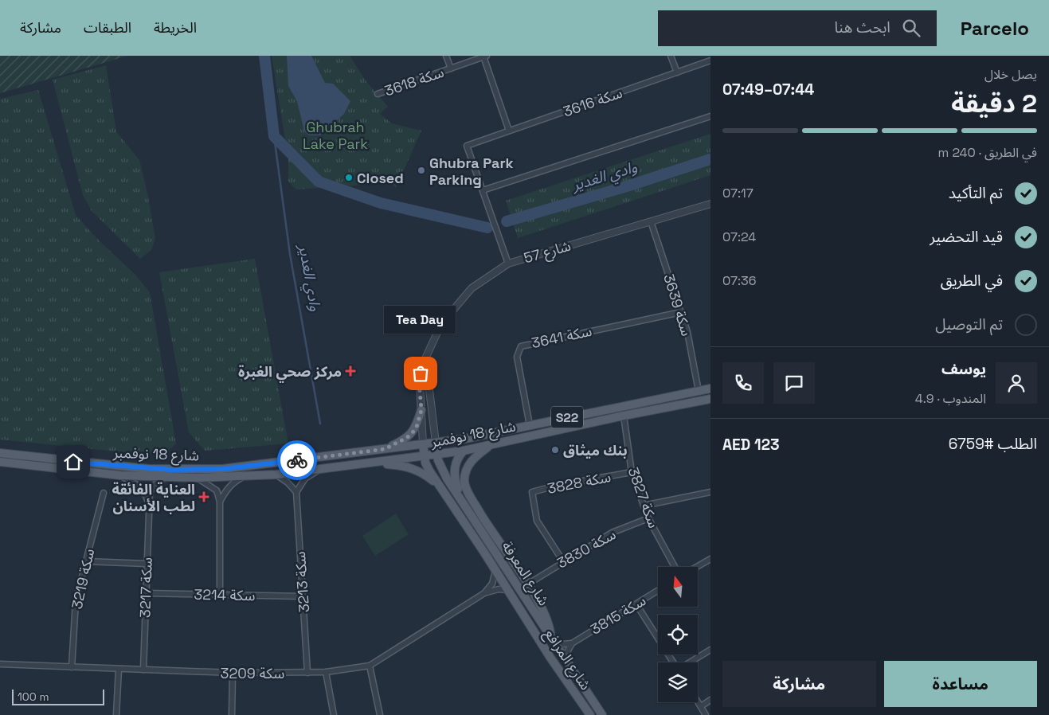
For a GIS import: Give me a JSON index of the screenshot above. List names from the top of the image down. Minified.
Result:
{"streets":{"main road":["S22","شارع 18 نوفمبر","شارع المعرفة","شارع المرافع"],"street":["سكة 3618","سكة 3616","شارع 57","سكة 3639","سكة 3641","سكة 3828","سكة 3827","سكة 3830","سكة 3219","سكة 3213","سكة 3217","سكة 3214","سكة 3815","سكة 3209"]},"crossings":[["سكة 3616","شارع 57"],["شارع 57","سكة 3639"],["شارع 57","شارع 18 نوفمبر"],["سكة 3639","سكة 3641"],["سكة 3639","شارع 18 نوفمبر"],["سكة 3641","شارع 18 نوفمبر"],["شارع 18 نوفمبر","سكة 3827"],["شارع 18 نوفمبر","شارع المعرفة"],["شارع 18 نوفمبر","سكة 3217"],["شارع 18 نوفمبر","شارع المرافع"],["سكة 3828","سكة 3827"],["سكة 3828","سكة 3830"],["سكة 3827","سكة 3830"],["سكة 3219","سكة 3209"],["سكة 3213","سكة 3214"],["سكة 3213","سكة 3209"],["سكة 3217","سكة 3214"],["سكة 3217","سكة 3209"],["شارع المرافع","سكة 3209"]],"water":["وادي الغدير"],"parks":["Ghubrah Lake Park"],"places":{"other":["Ghubra Park Parking","Closed","Tea Day","بنك ميثاق"],"health":["مركز صحي الغبرة","العناية الفائقة لطب الأسنان"]},"scale_bar":"100 m","north":"top","page":{"header":"Parcelo","search":"ابحث هنا","nav":["الخريطة","الطبقات","مشاركة"],"heading":["2 دقيقة","يصل خلال","07:44–07:49"],"panel":["يوسف","المندوب · 4.9","الطلب #6759","AED 123"],"bar":"في الطريق · 240 m","list":[["تم التأكيد","07:17"],["قيد التحضير","07:24"],["في الطريق","07:36"],"تم التوصيل"],"bubble":"Tea Day","buttons":["مساعدة","مشاركة"],"scale":"100 m"}}
